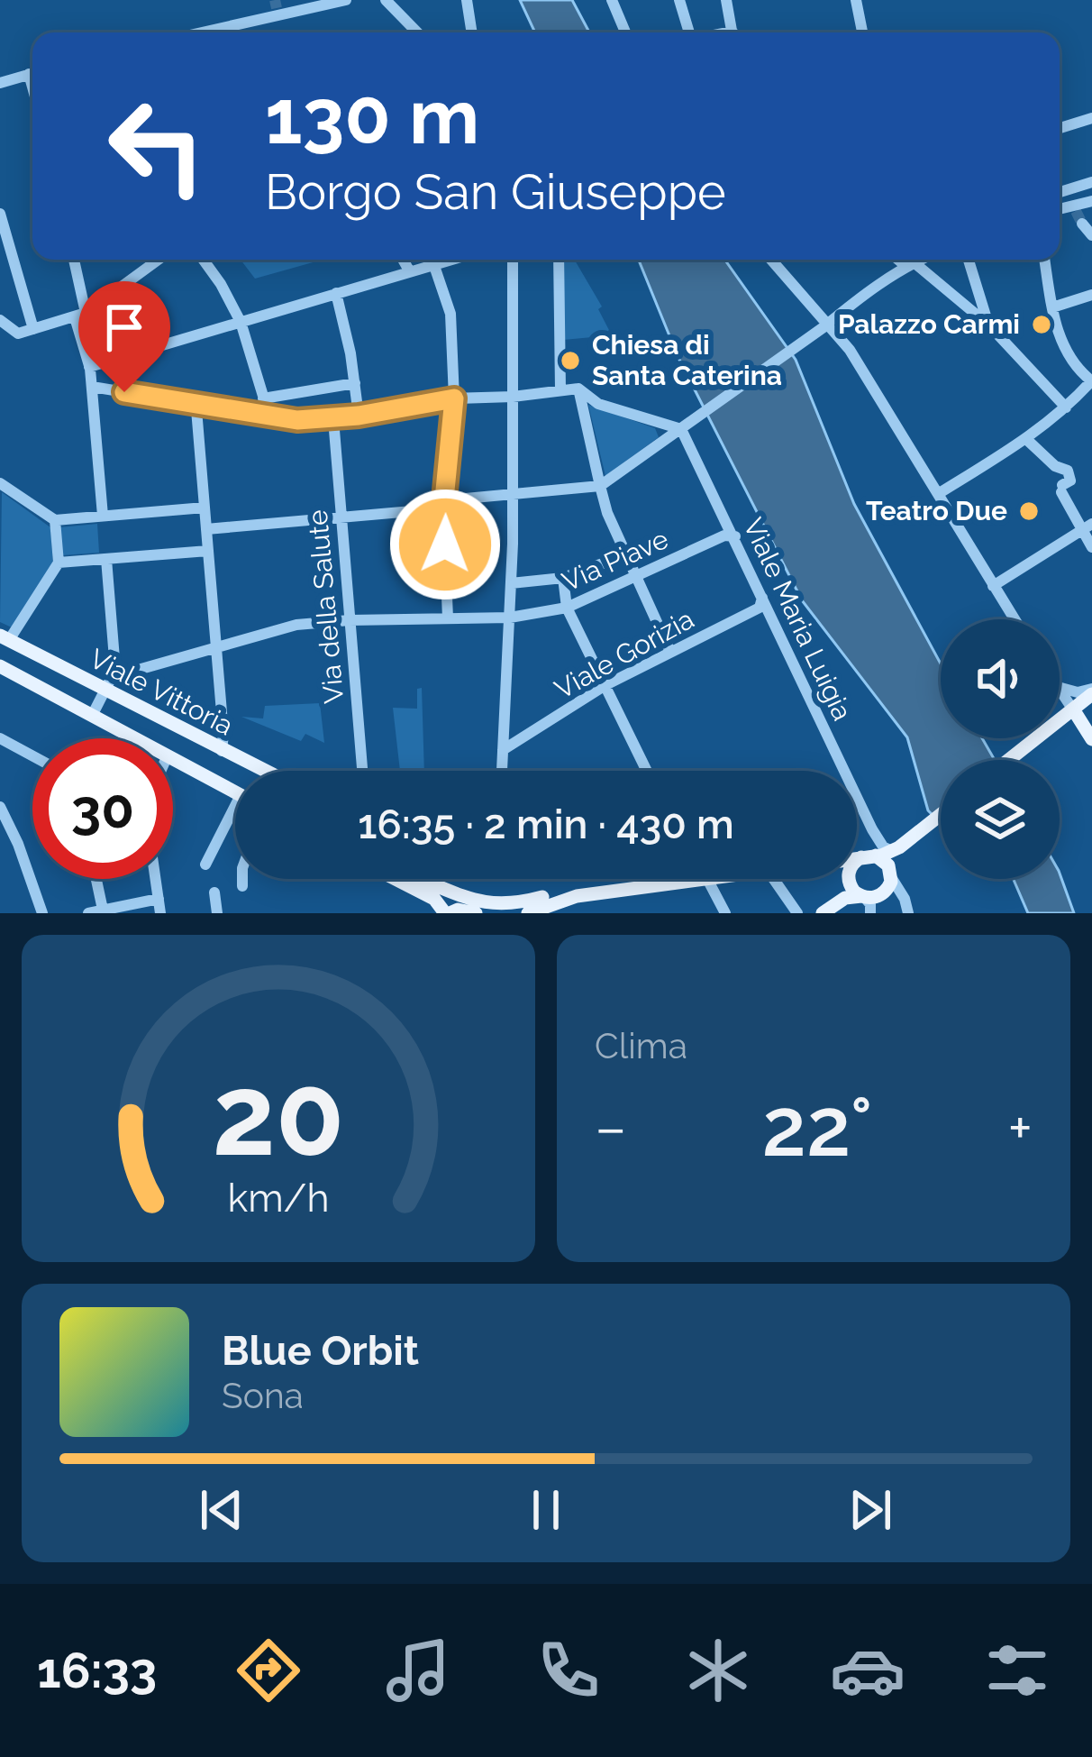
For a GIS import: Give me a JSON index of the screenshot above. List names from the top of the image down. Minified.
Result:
{"streets":{"main road":["Viale Vittoria"],"street":["Via Piave","Via della Salute","Viale Maria Luigia","Viale Gorizia"]},"crossings":[["Via Piave","Via della Salute"],["Via Piave","Viale Maria Luigia"],["Viale Maria Luigia","Viale Gorizia"]],"places":["Palazzo Carmi","Chiesa di Santa Caterina","Teatro Due"],"page":{"turn":["130 m","Borgo San Giuseppe"],"limit":"30","trip":"16:35 · 2 min · 430 m","tile":"Clima","heat":["−","22°","+"],"song":["Blue Orbit","Sona"],"tabs":"16:33","gauge":["20","km/h"]}}
